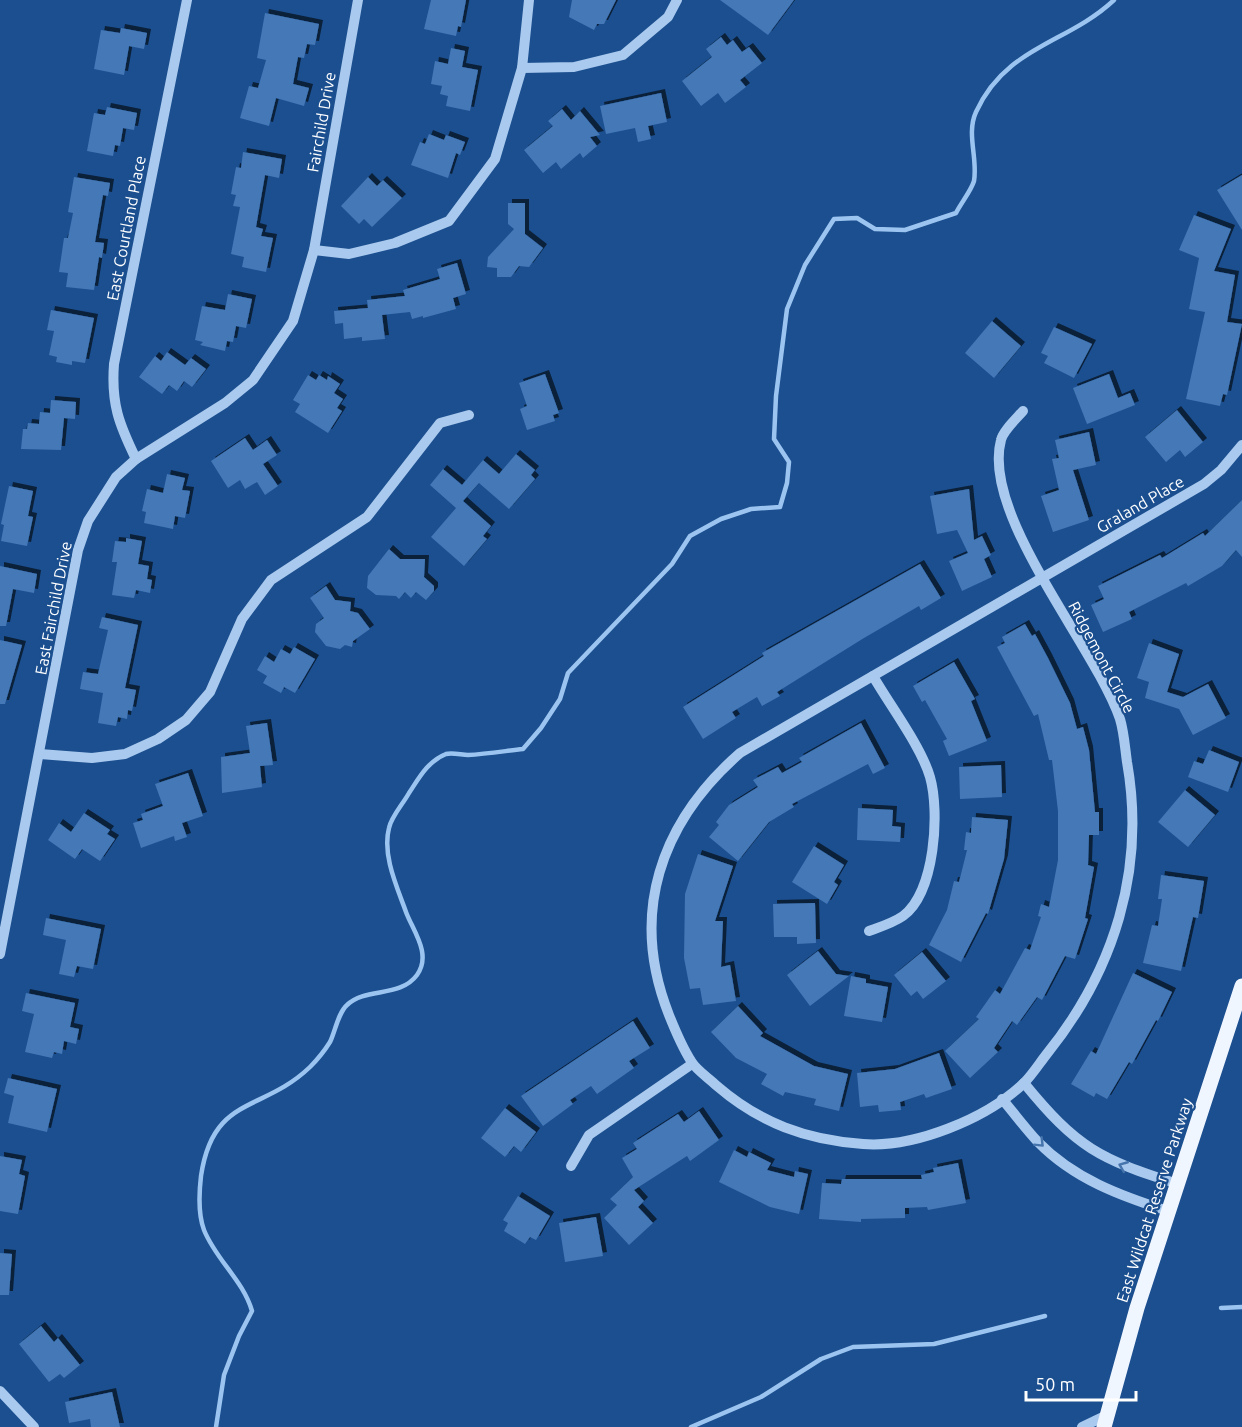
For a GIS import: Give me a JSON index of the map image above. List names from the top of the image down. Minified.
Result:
{"streets":{"main road":["East Wildcat Reserve Parkway"],"street":["Fairchild Drive","East Courtland Place","Graland Place","East Fairchild Drive","Ridgemont Circle"]},"crossings":[["Fairchild Drive","East Fairchild Drive"],["East Courtland Place","East Fairchild Drive"],["Graland Place","Ridgemont Circle"]],"scale_bar":"50 m"}
